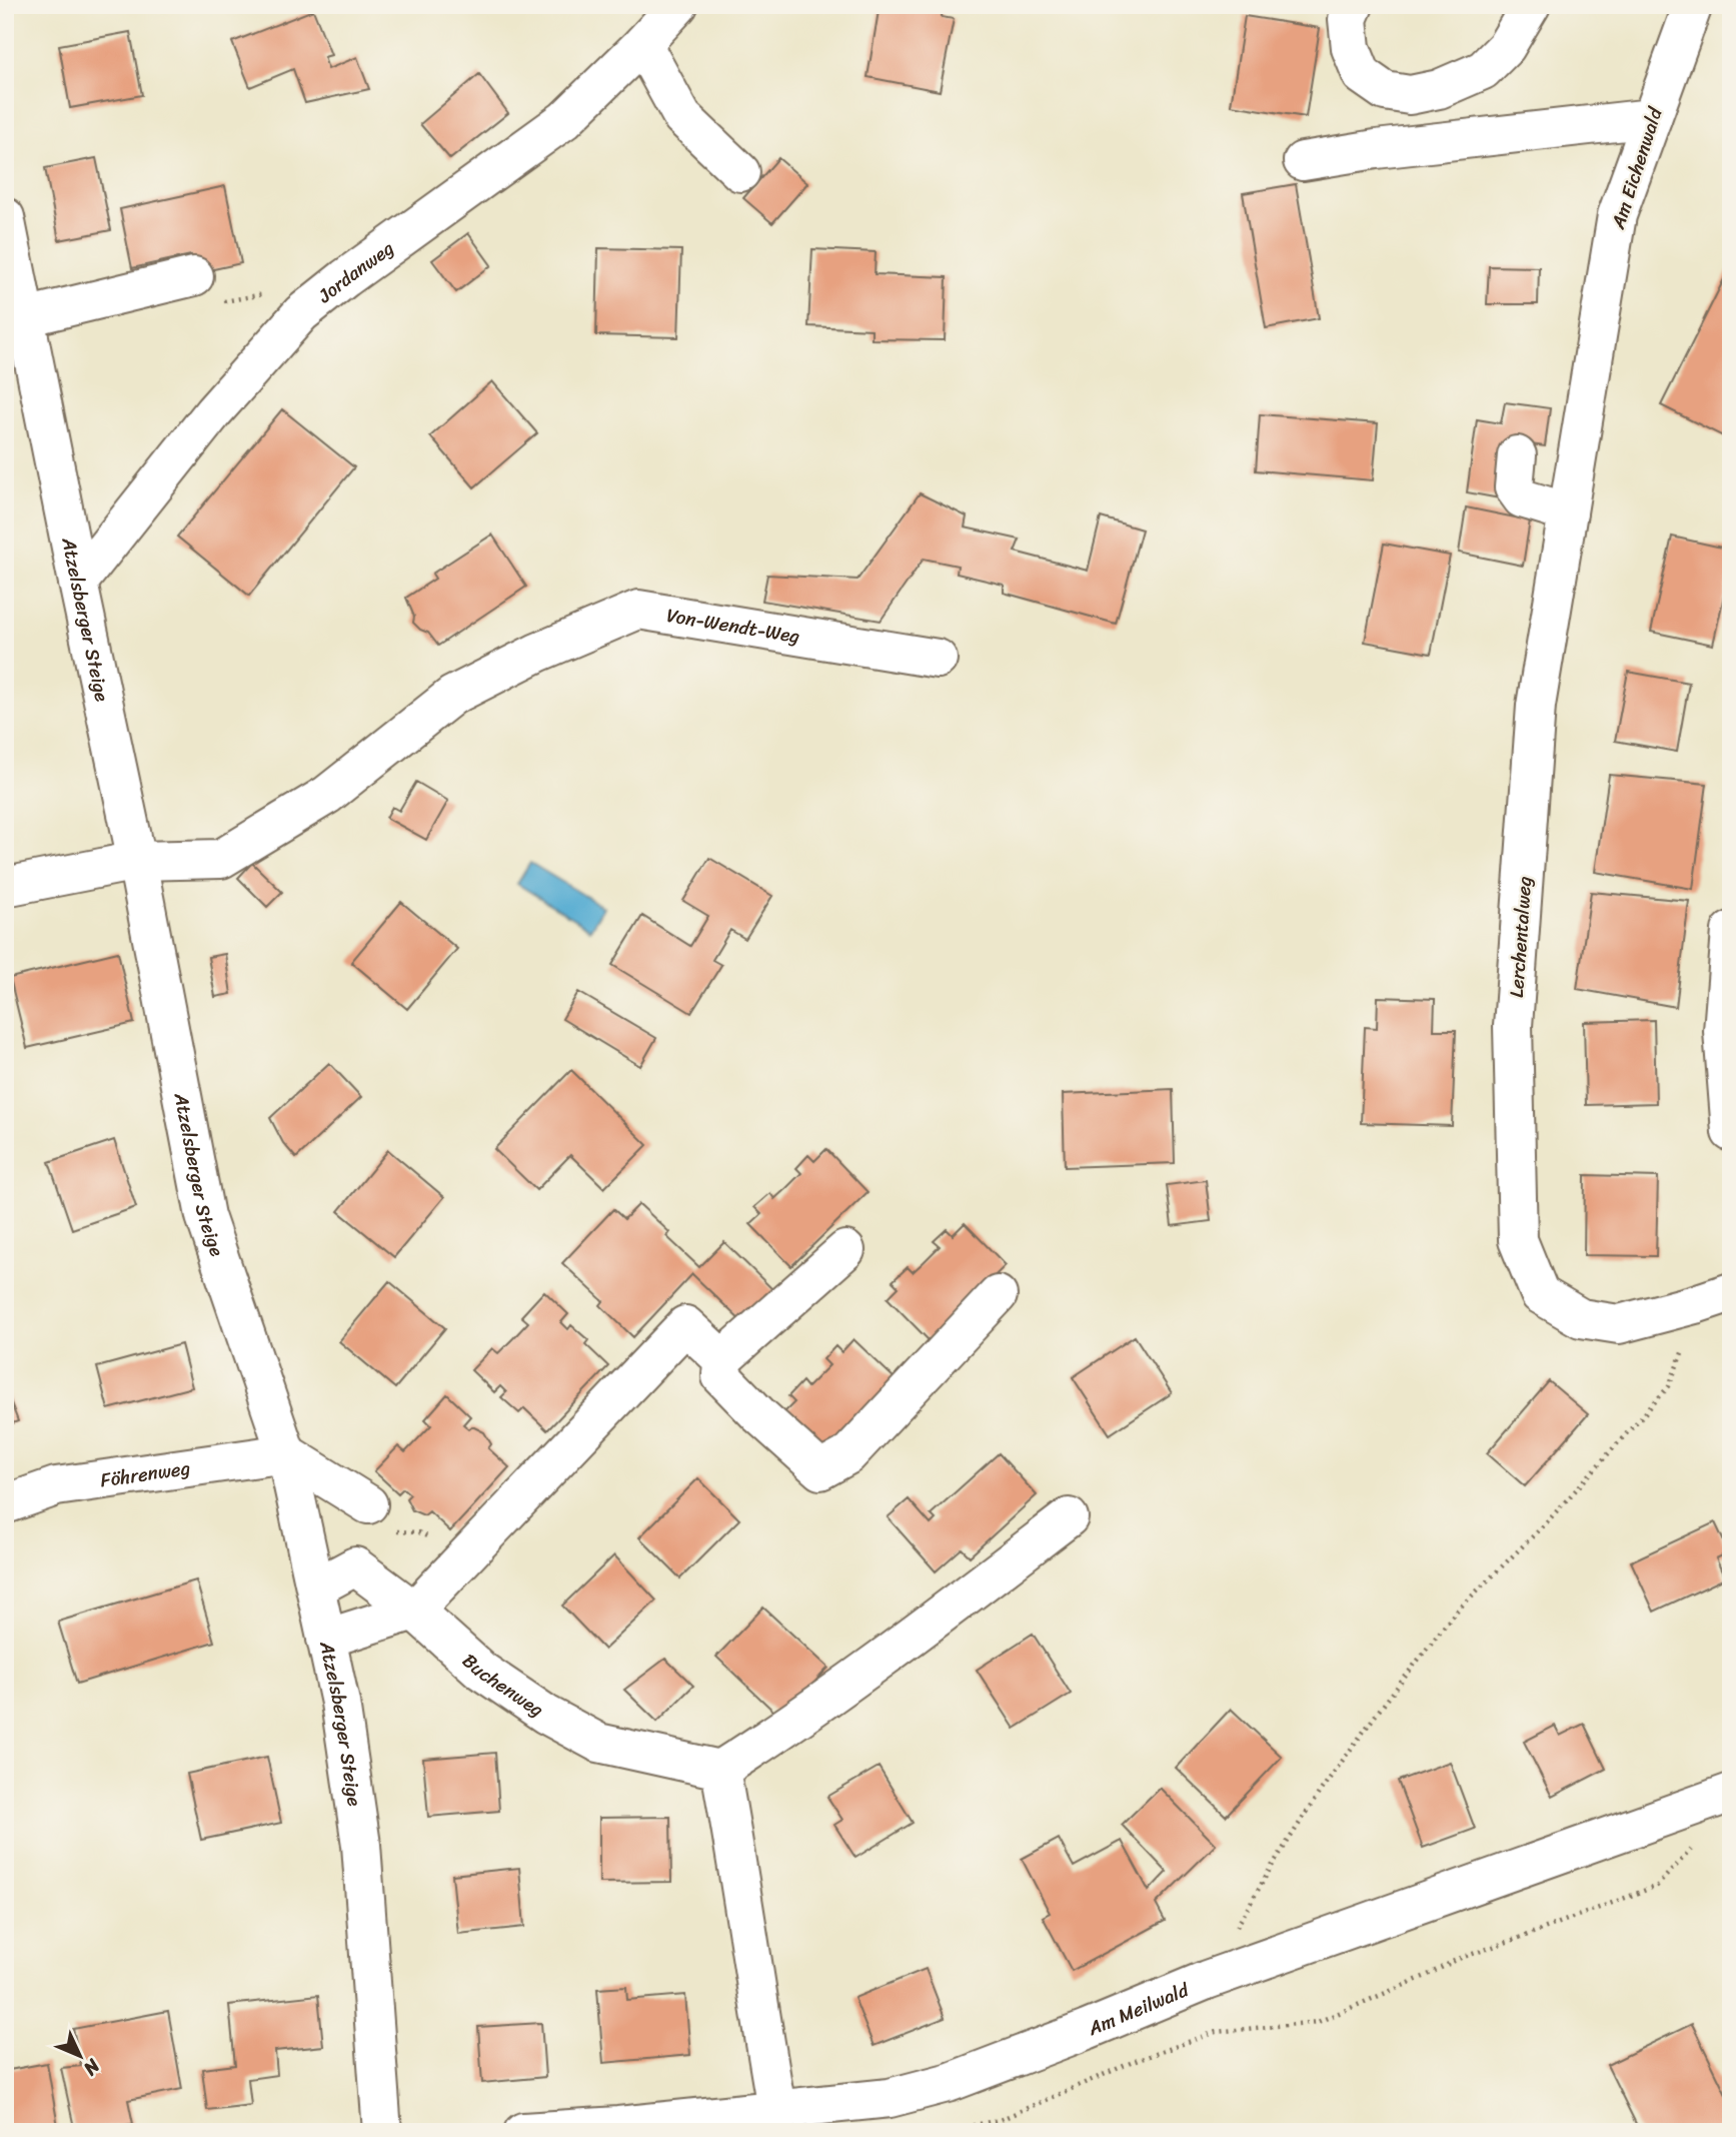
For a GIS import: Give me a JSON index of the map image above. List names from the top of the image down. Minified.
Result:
{"streets":{"street":["Am Eichenwald","Jordanweg","Atzelsberger Steige","Von-Wendt-Weg","Lerchentalweg","Föhrenweg","Buchenweg","Am Meilwald"]},"crossings":[["Am Eichenwald","Lerchentalweg"],["Jordanweg","Atzelsberger Steige"],["Atzelsberger Steige","Von-Wendt-Weg"],["Atzelsberger Steige","Föhrenweg"],["Atzelsberger Steige","Buchenweg"]],"north":"bottom right"}
